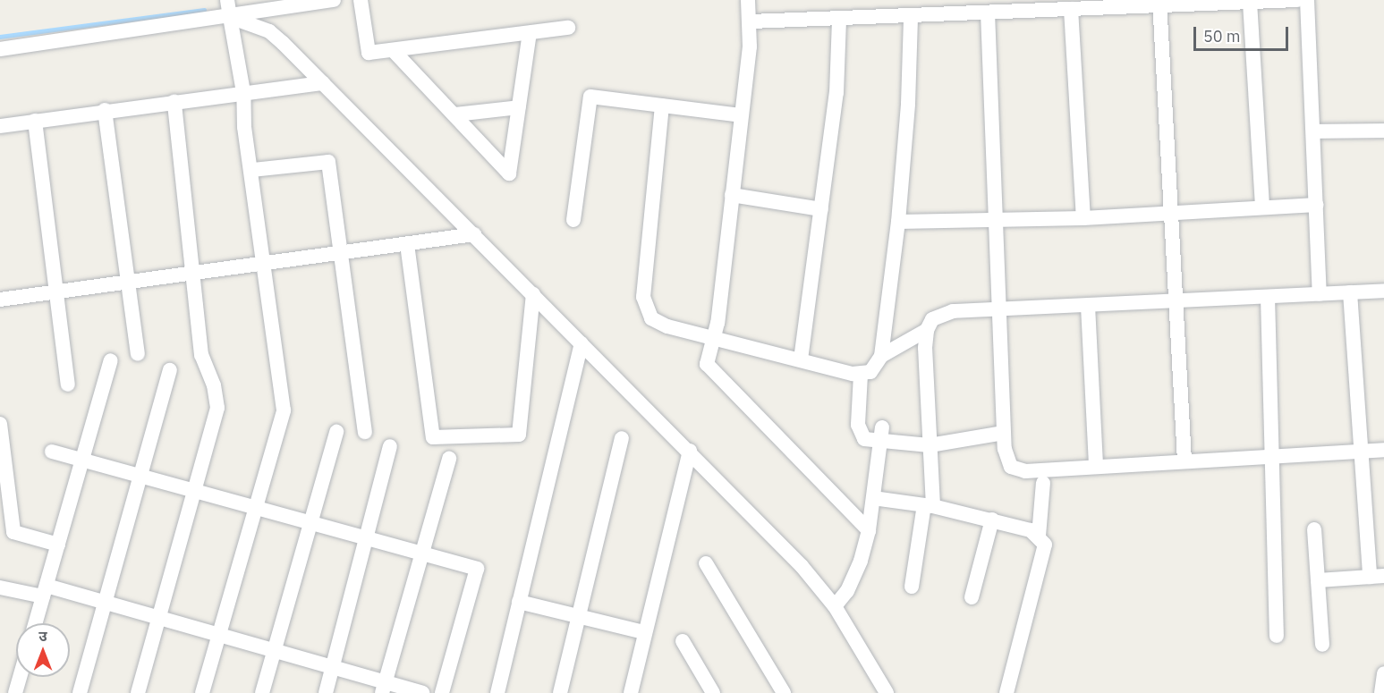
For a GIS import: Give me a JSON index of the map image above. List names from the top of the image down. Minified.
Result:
{"scale_bar":"50 m","north":"top"}
